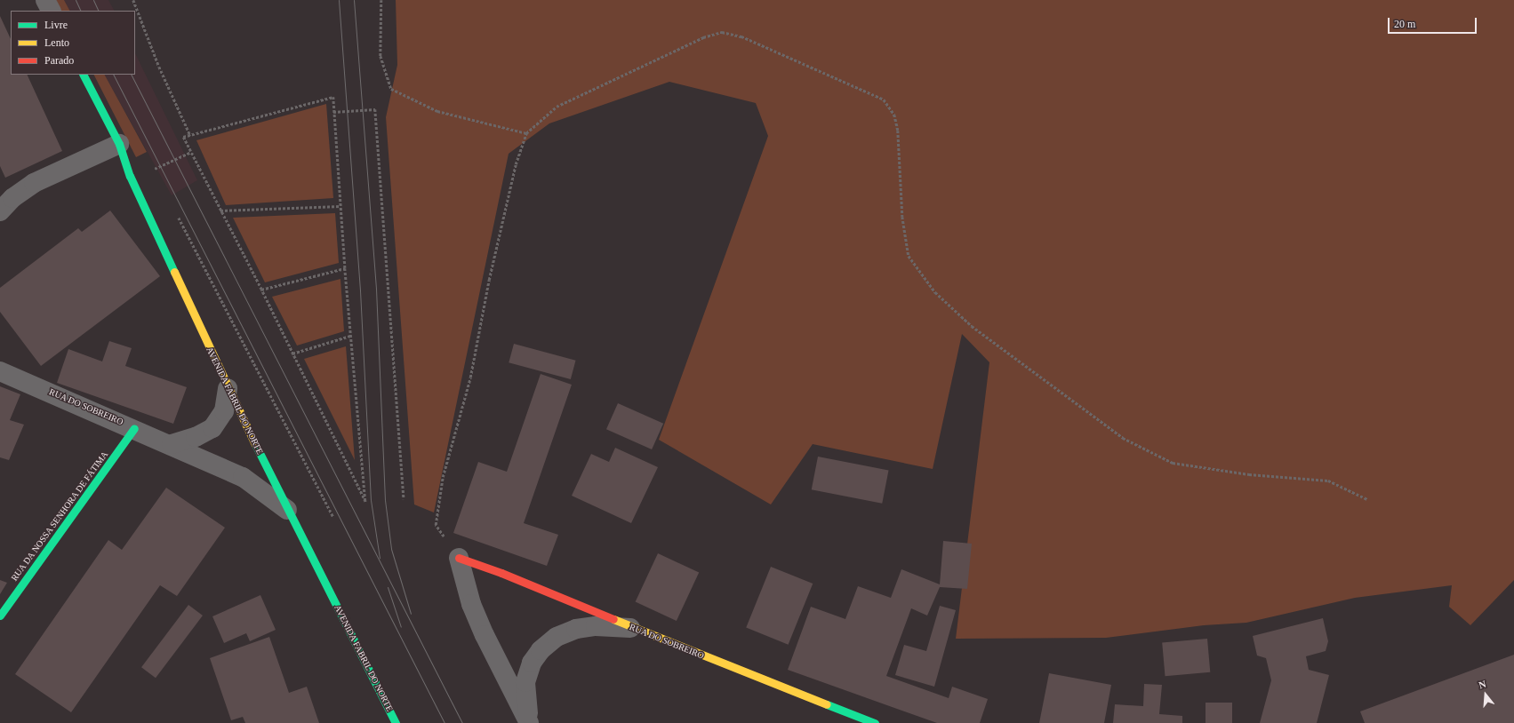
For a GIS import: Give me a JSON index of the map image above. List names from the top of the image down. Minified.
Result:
{"streets":{"street":["AVENIDA FABRIL DO NORTE","RUA DO SOBREIRO","RUA DA NOSSA SENHORA DE FÁTIMA"]},"crossings":[["AVENIDA FABRIL DO NORTE","RUA DO SOBREIRO"],["RUA DO SOBREIRO","RUA DA NOSSA SENHORA DE FÁTIMA"]],"legend":["Livre","Lento","Parado"],"scale_bar":"20 m","north":"top"}
